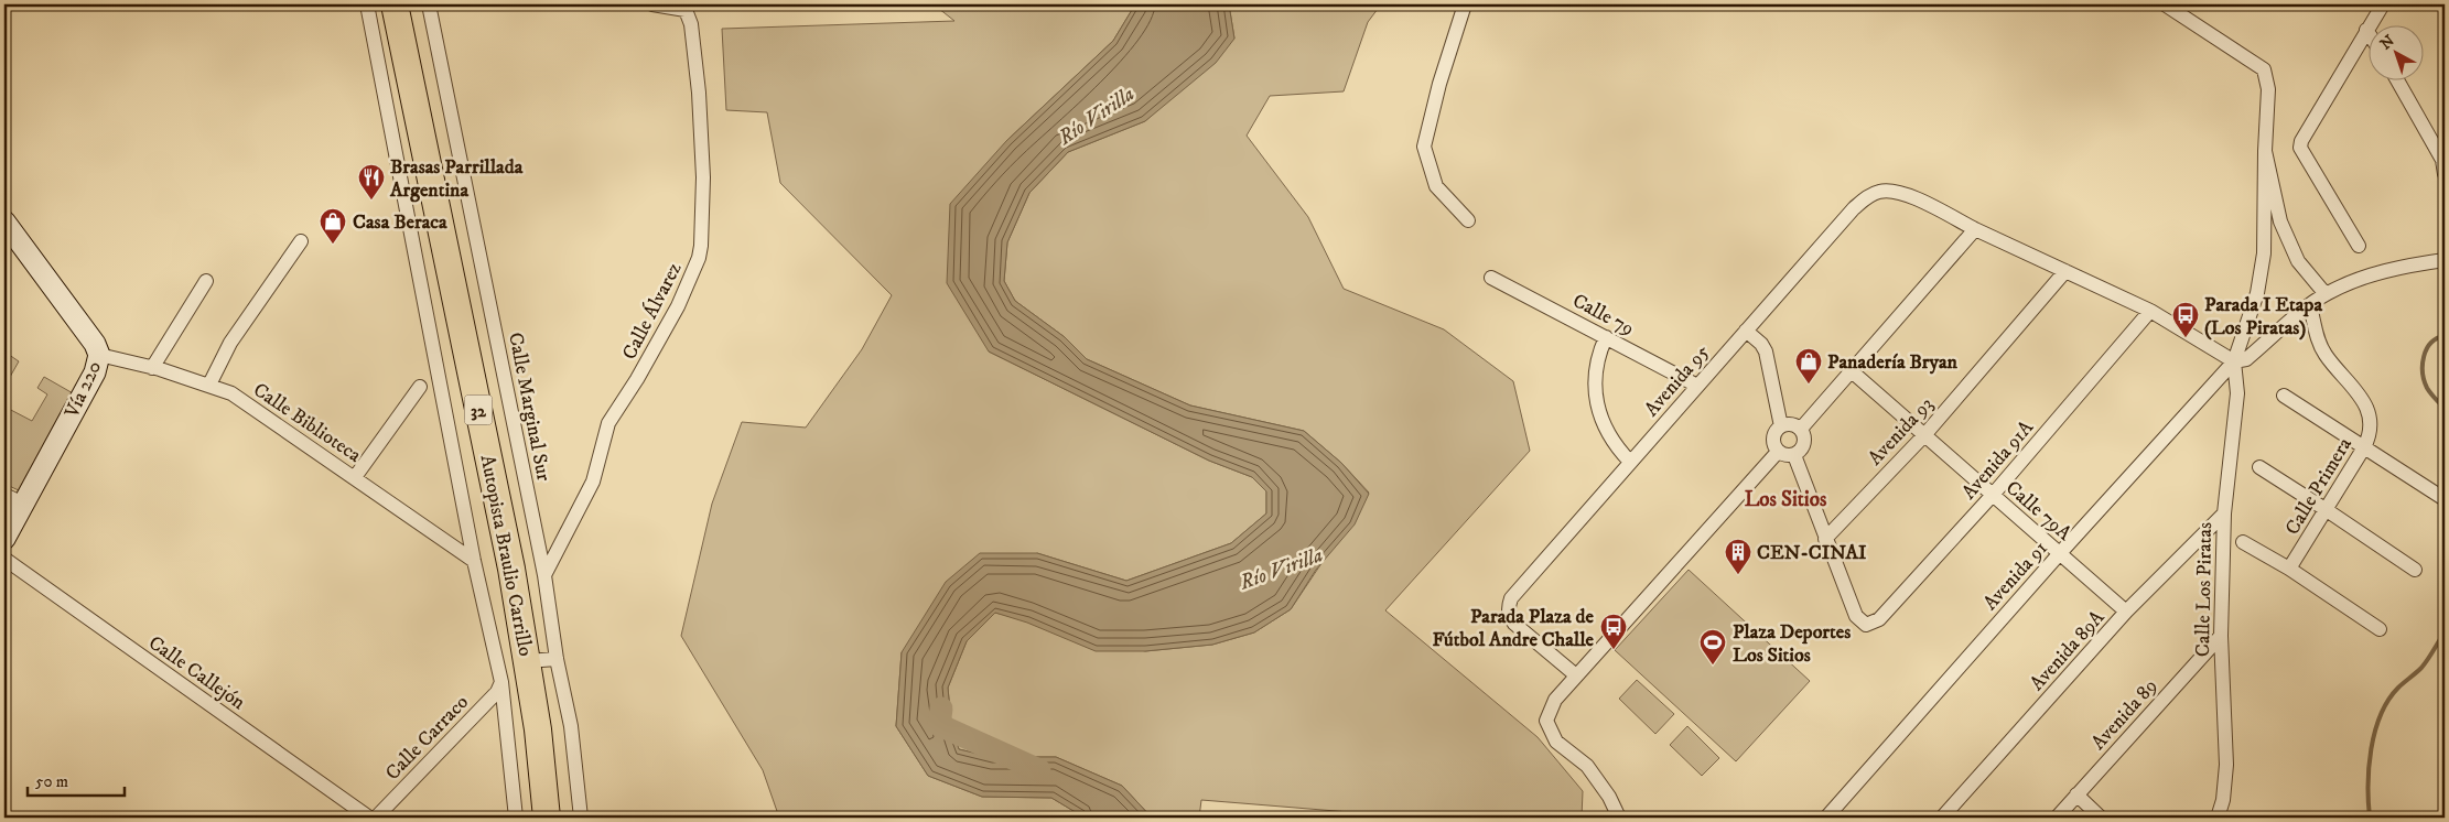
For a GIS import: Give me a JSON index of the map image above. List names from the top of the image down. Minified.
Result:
{"streets":{"highway":["32","Autopista Braulio Carrillo"],"main road":["Vía 220"],"street":["Calle Álvarez","Calle 79","Avenida 95","Calle Marginal Sur","Calle Biblioteca","Avenida 93","Avenida 91A","Calle Primera","Calle 79A","Avenida 91","Calle Los Piratas","Avenida 89A","Calle Callejón","Avenida 89","Calle Carraco"]},"crossings":[["Calle Álvarez","Calle Marginal Sur"],["Calle 79","Avenida 95"],["Avenida 95","Avenida 93"],["Avenida 95","Avenida 91A"],["Avenida 95","Avenida 91"],["Avenida 95","Calle Los Piratas"],["Vía 220","Calle Biblioteca"],["Avenida 93","Avenida 91A"],["Avenida 93","Calle 79A"],["Avenida 91A","Calle 79A"],["Calle 79A","Avenida 91"],["Calle 79A","Avenida 89A"],["Avenida 91","Calle Los Piratas"],["Calle Los Piratas","Avenida 89A"],["Calle Los Piratas","Avenida 89"]],"districts":["Los Sitios"],"water":["Río Virilla"],"places":{"restaurant":["Brasas Parrillada Argentina"],"shop":["Casa Beraca","Panadería Bryan"],"bus stop":["Parada I Etapa (Los Piratas)","Parada Plaza de Fútbol Andre Challe"],"building":["CEN-CINAI"],"sports":["Plaza Deportes Los Sitios"]},"scale_bar":"50 m","north":"top left"}
